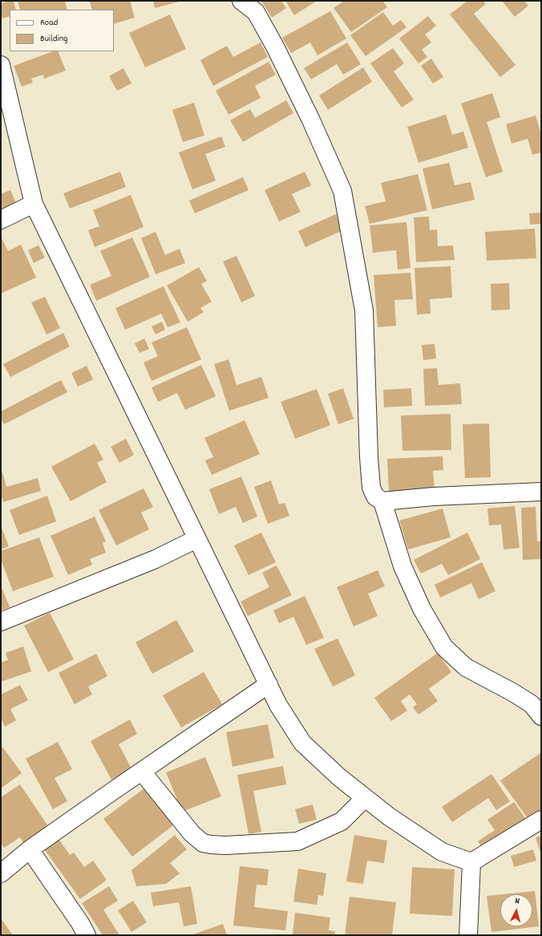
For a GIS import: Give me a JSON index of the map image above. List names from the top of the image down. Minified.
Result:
{"legend":["Road","Building"],"north":"top"}
